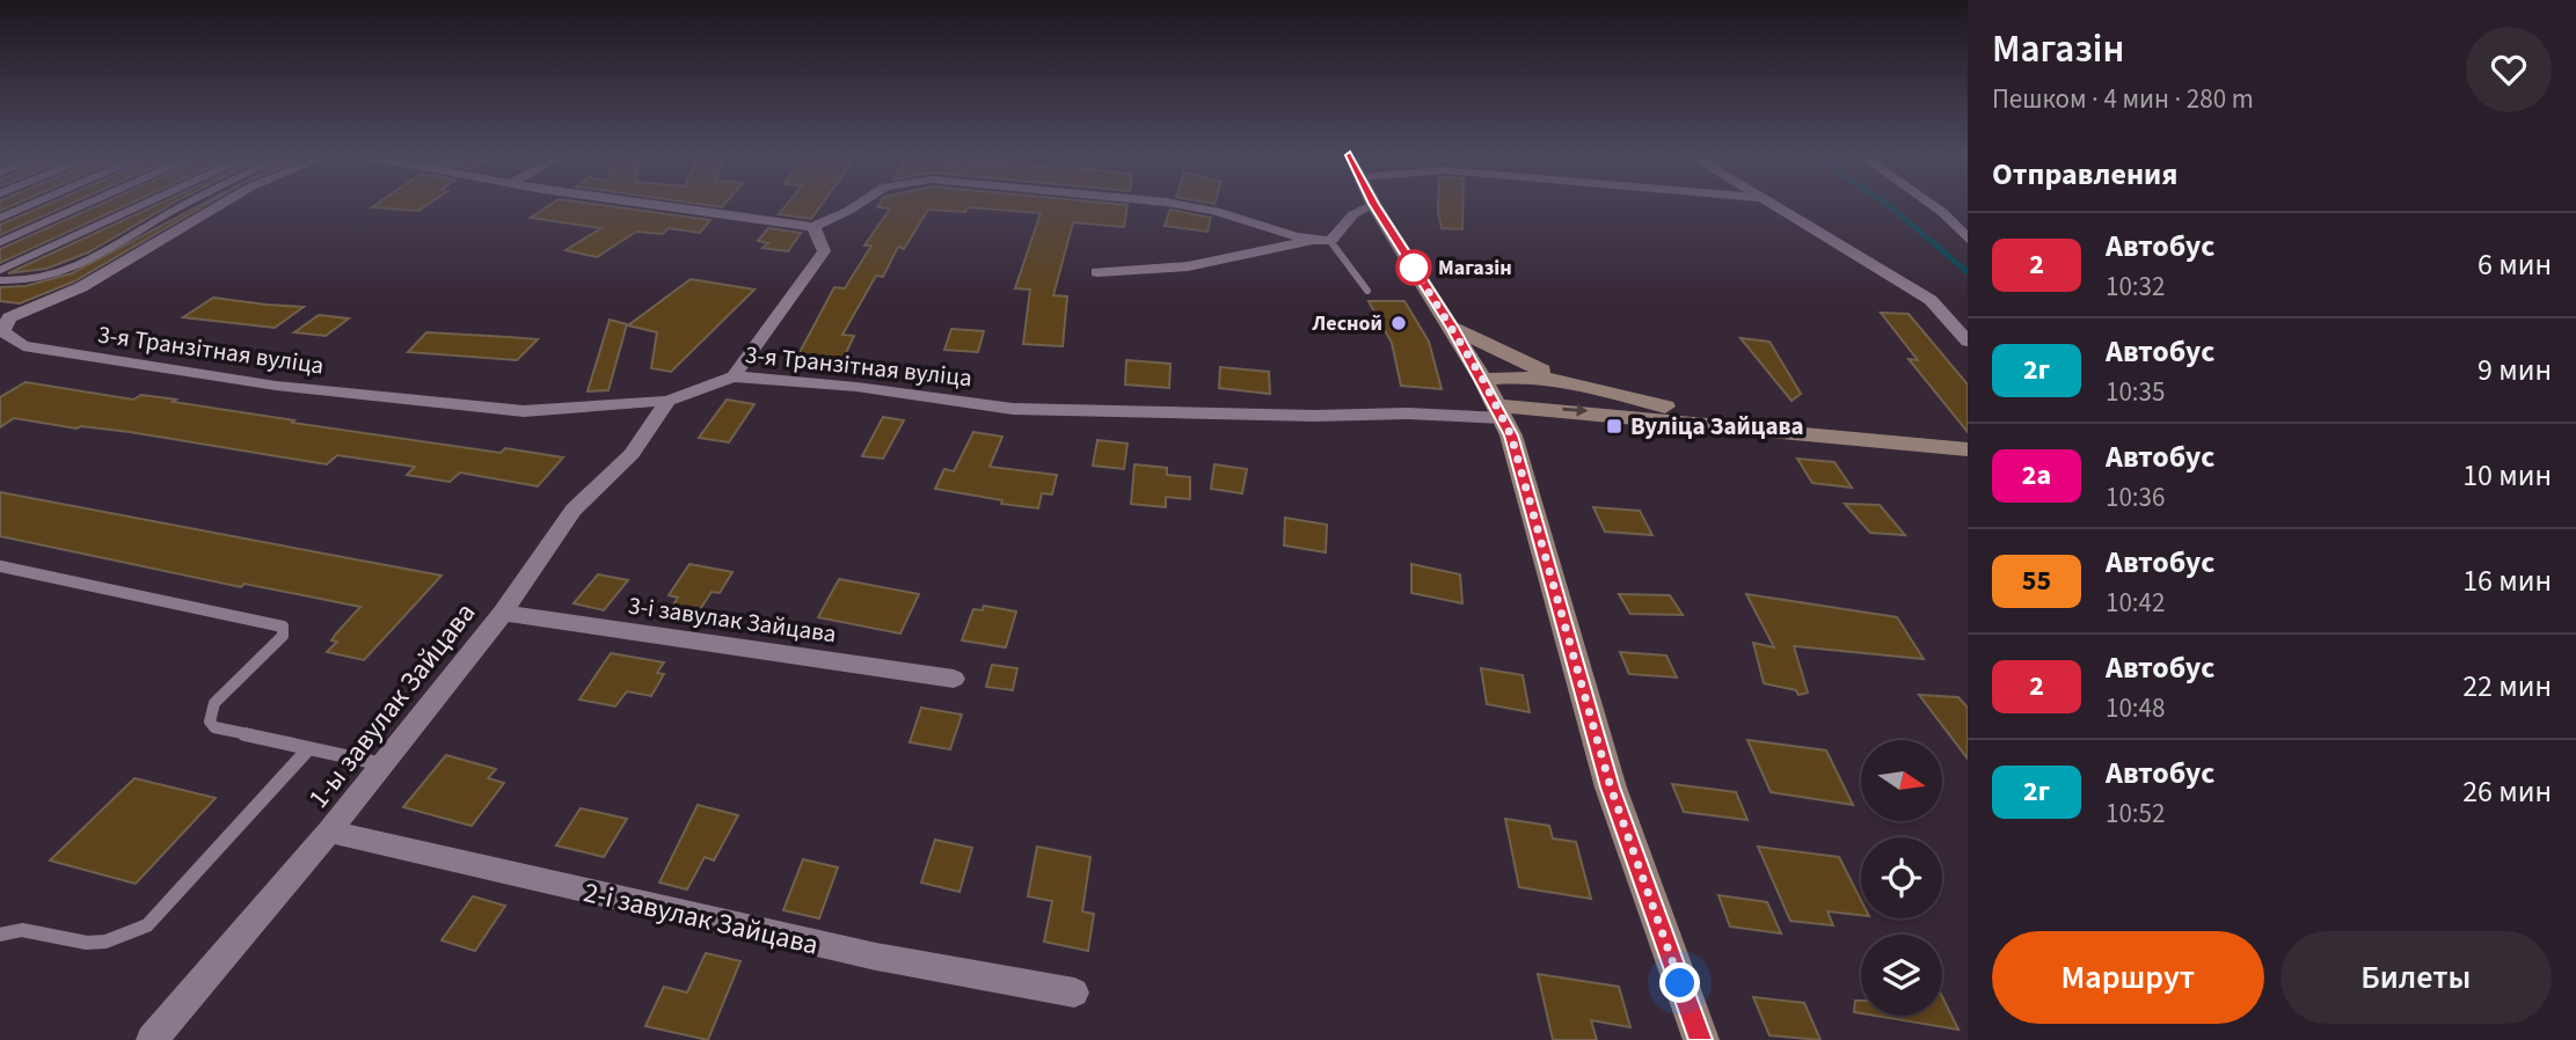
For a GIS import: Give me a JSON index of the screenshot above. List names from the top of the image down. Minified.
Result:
{"streets":{"street":["3-я Транзітная вуліца","3-і завулак Зайцава","1-ы завулак Зайцава","2-і завулак Зайцава"]},"crossings":[["3-я Транзітная вуліца","1-ы завулак Зайцава"],["3-і завулак Зайцава","1-ы завулак Зайцава"],["1-ы завулак Зайцава","2-і завулак Зайцава"]],"places":{"other":["Магазін","Лесной"],"transit":["Вуліца Зайцава"]},"lines":["bus line 2"],"north":"right","page":{"heading":[["Магазін","Пешком · 4 мин · 280 m"],"Отправления"],"list":[{"mark":"2","name":"Автобус","note":"10:32","value":"6 мин"},{"mark":"2г","name":"Автобус","note":"10:35","value":"9 мин"},{"mark":"2а","name":"Автобус","note":"10:36","value":"10 мин"},{"mark":"55","name":"Автобус","note":"10:42","value":"16 мин"},{"mark":"2","name":"Автобус","note":"10:48","value":"22 мин"},{"mark":"2г","name":"Автобус","note":"10:52","value":"26 мин"}],"buttons":["Маршрут","Билеты"]}}
